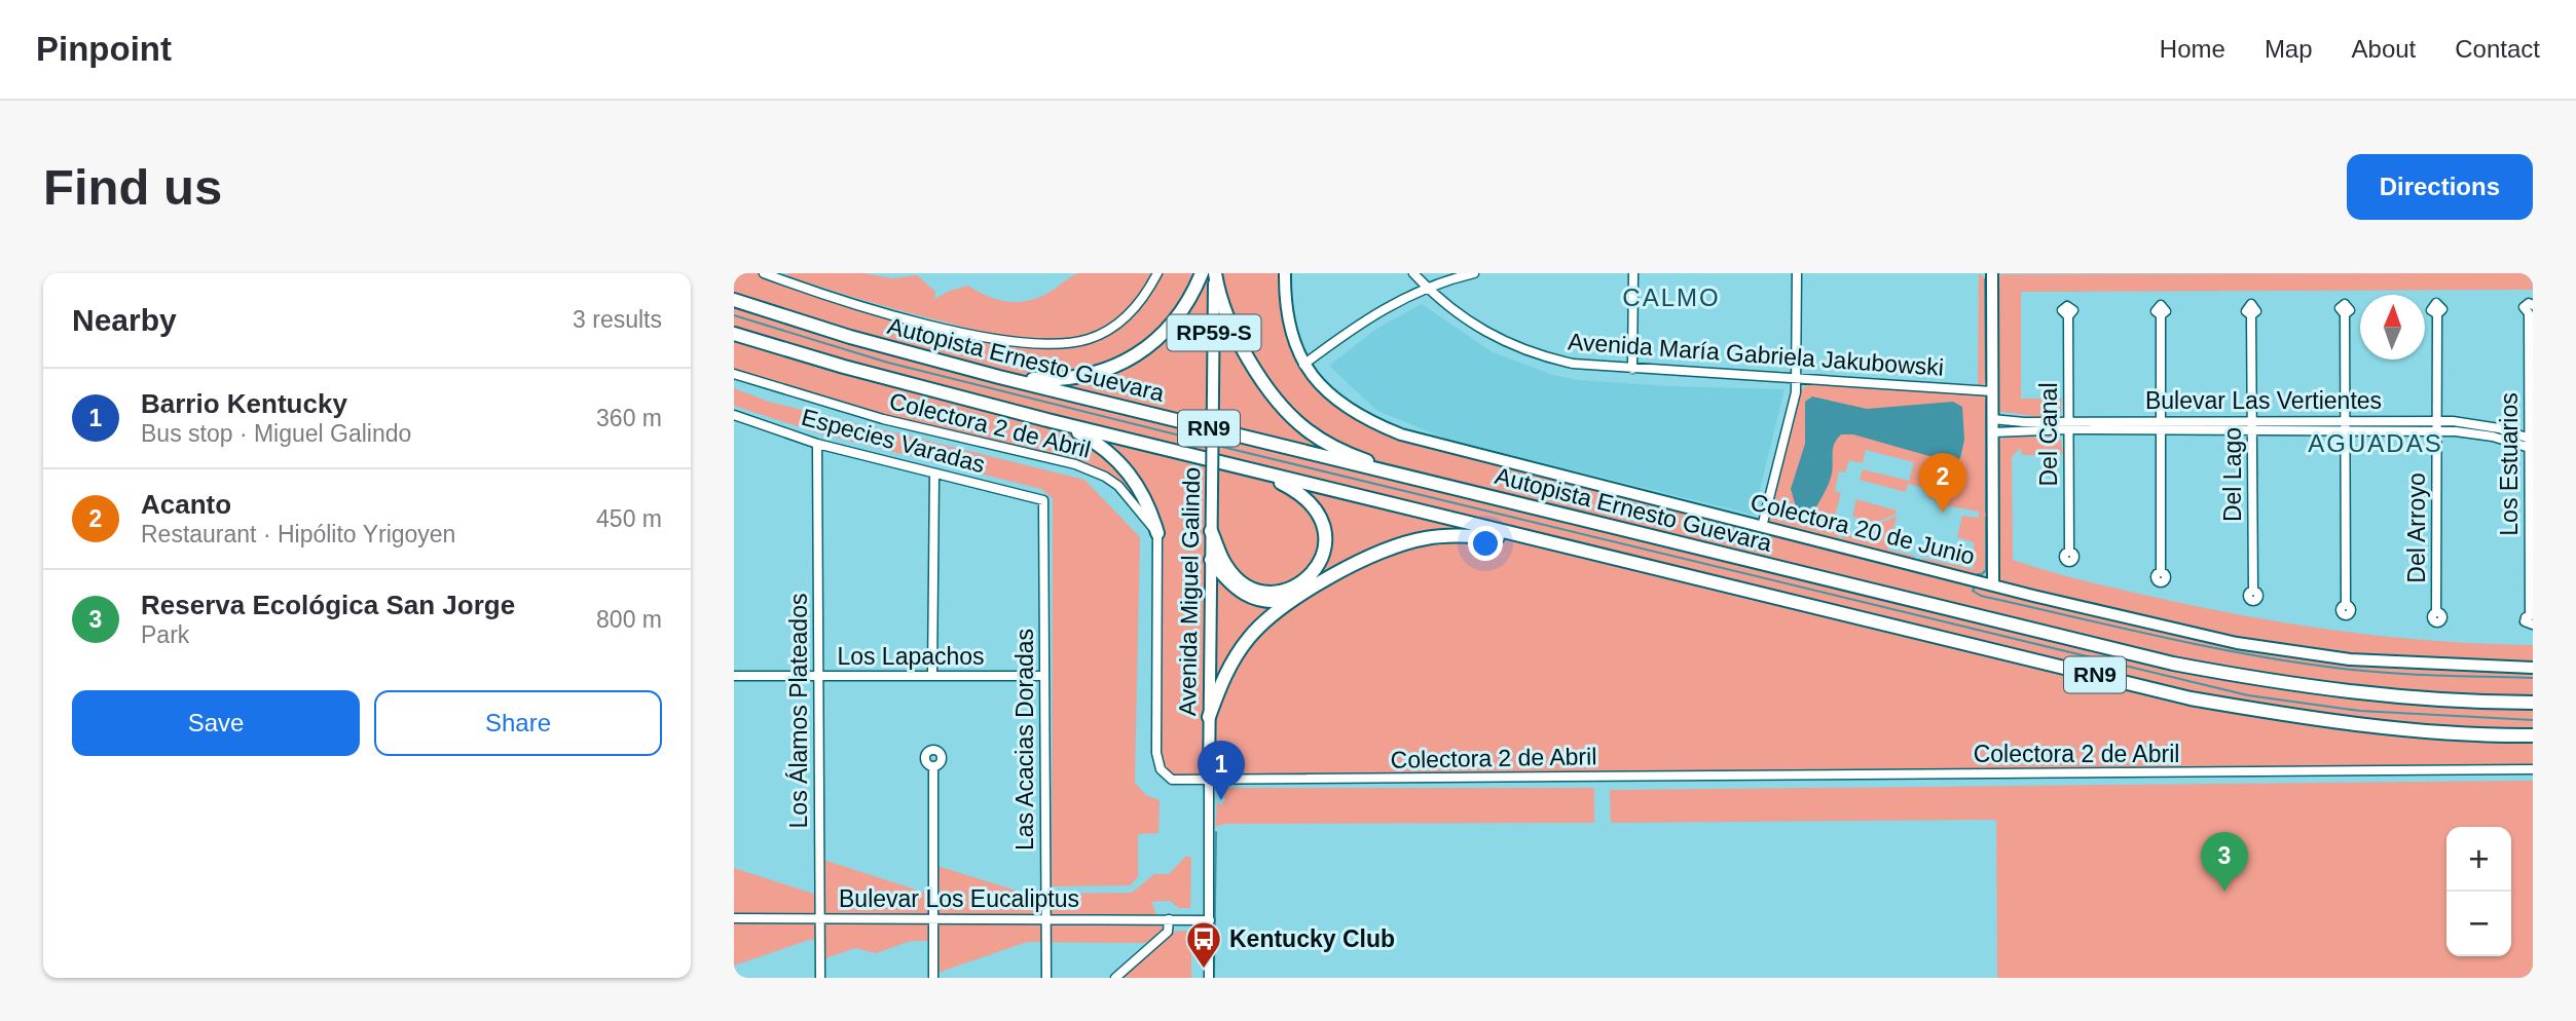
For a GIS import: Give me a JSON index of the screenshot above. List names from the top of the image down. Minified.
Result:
{"streets":{"highway":["Autopista Ernesto Guevara","RN9"],"main road":["RP59-S","Colectora 20 de Junio","Avenida Miguel Galindo"],"street":["Avenida María Gabriela Jakubowski","Bulevar Las Vertientes","Colectora 2 de Abril","Del Canal","Especies Varadas","Los Estuarios","Del Lago","Del Arroyo","Los Lapachos","Los Álamos Plateados","Las Acacias Doradas","Bulevar Los Eucaliptus"]},"crossings":[["Bulevar Las Vertientes","Del Canal"],["Bulevar Las Vertientes","Los Estuarios"],["Bulevar Las Vertientes","Del Lago"],["Bulevar Las Vertientes","Del Arroyo"],["Colectora 2 de Abril","Avenida Miguel Galindo"],["Especies Varadas","Los Álamos Plateados"],["Especies Varadas","Las Acacias Doradas"],["Los Lapachos","Los Álamos Plateados"],["Los Lapachos","Las Acacias Doradas"],["Los Álamos Plateados","Bulevar Los Eucaliptus"],["Las Acacias Doradas","Bulevar Los Eucaliptus"]],"districts":["CALMO","AGUADAS"],"places":{"bus stop":["Kentucky Club"]},"north":"top","page":{"header":"Pinpoint","nav":["Home","Map","About","Contact"],"buttons":["Directions",["Save","Share"]],"title":"Find us","heading":["Nearby","3 results"],"list":[{"mark":"1","name":"Barrio Kentucky","note":"Bus stop · Miguel Galindo","value":"360 m"},{"mark":"2","name":"Acanto","note":"Restaurant · Hipólito Yrigoyen","value":"450 m"},{"mark":"3","name":"Reserva Ecológica San Jorge","note":"Park","value":"800 m"}],"pins":["2","1","3"],"map_buttons":["+","−"]}}
